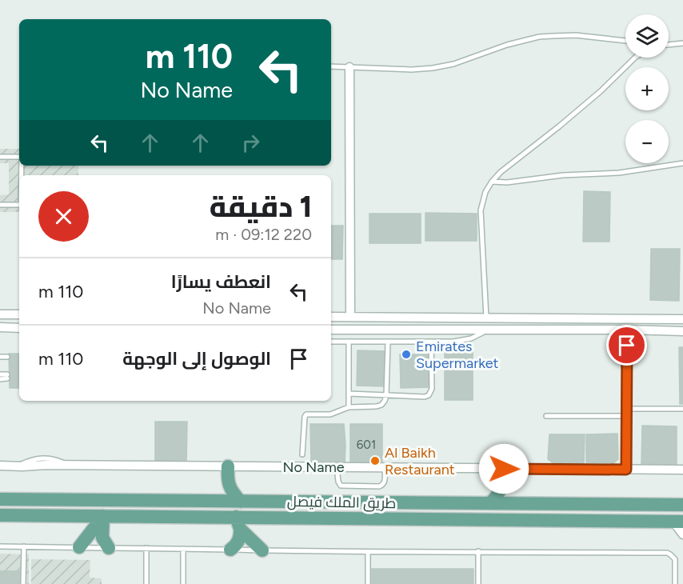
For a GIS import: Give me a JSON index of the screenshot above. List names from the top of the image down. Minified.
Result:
{"streets":{"main road":["طريق الملك فيصل"],"street":["No Name"]},"places":["Emirates Supermarket","Al Baikh Restaurant"],"house_numbers":["601"],"page":{"map_buttons":["+","−"],"turn":["110 m","No Name"],"heading":["1 دقيقة","220 m · 09:12"],"list":[{"name":"انعطف يسارًا","note":"No Name","value":"110 m"},{"name":"الوصول إلى الوجهة","value":"110 m"}]}}
